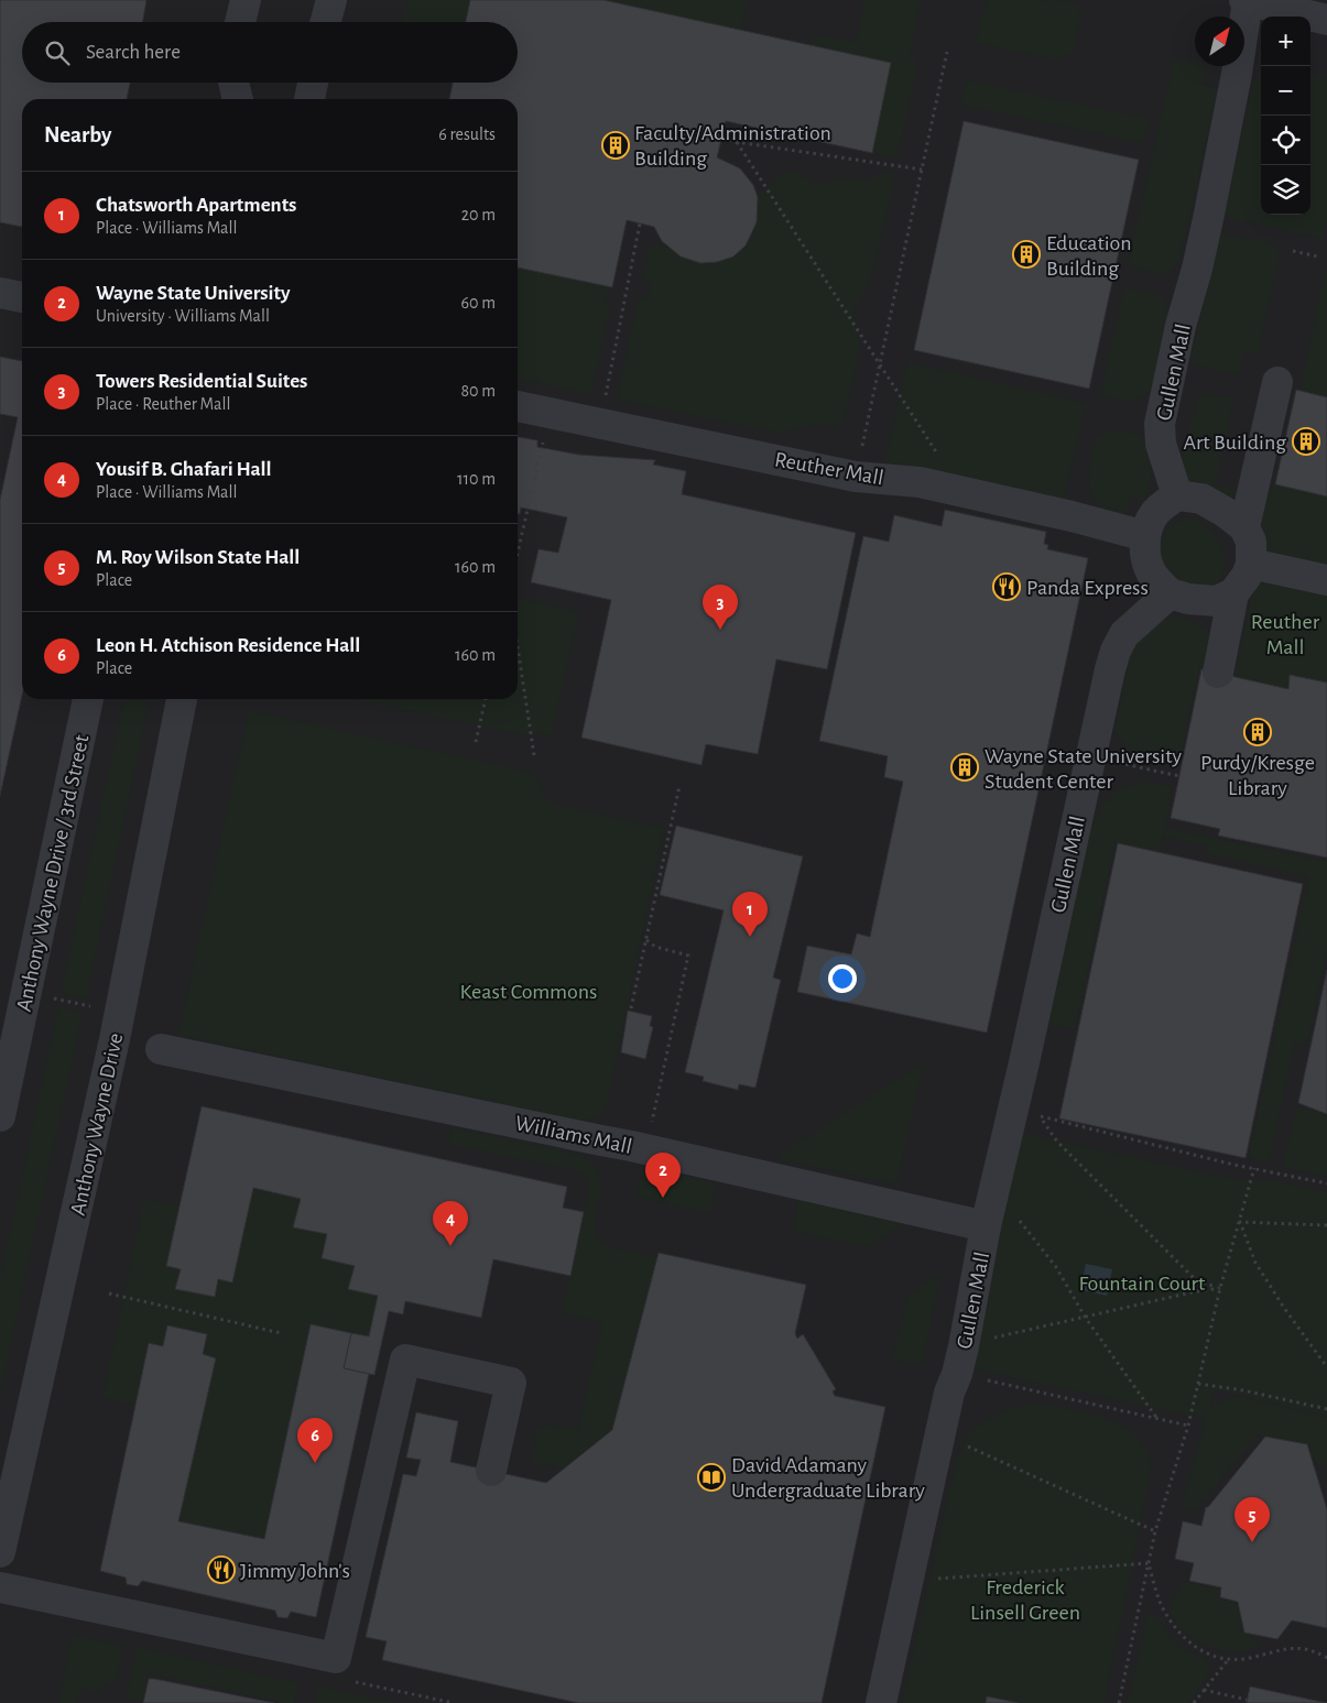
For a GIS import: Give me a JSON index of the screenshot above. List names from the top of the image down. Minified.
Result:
{"streets":{"street":["Gullen Mall","Reuther Mall","Anthony Wayne Drive / 3rd Street","Anthony Wayne Drive","Williams Mall"]},"crossings":[["Gullen Mall","Reuther Mall"],["Gullen Mall","Williams Mall"]],"parks":["Reuther Mall","Keast Commons","Fountain Court","Frederick Linsell Green"],"places":{"building":["Faculty/Administration Building","Education Building","Art Building","Purdy/Kresge Library","Wayne State University Student Center"],"restaurant":["Panda Express","Jimmy John's"],"library":["David Adamany Undergraduate Library"]},"north":"top right","page":{"map_buttons":["+","−"],"search":"Search here","heading":["Nearby","6 results"],"list":[{"mark":"1","name":"Chatsworth Apartments","note":"Place · Williams Mall","value":"20 m"},{"mark":"2","name":"Wayne State University","note":"University · Williams Mall","value":"60 m"},{"mark":"3","name":"Towers Residential Suites","note":"Place · Reuther Mall","value":"80 m"},{"mark":"4","name":"Yousif B. Ghafari Hall","note":"Place · Williams Mall","value":"110 m"},{"mark":"5","name":"M. Roy Wilson State Hall","note":"Place","value":"160 m"},{"mark":"6","name":"Leon H. Atchison Residence Hall","note":"Place","value":"160 m"}],"pins":["3","1","2","4","6","5"]}}
